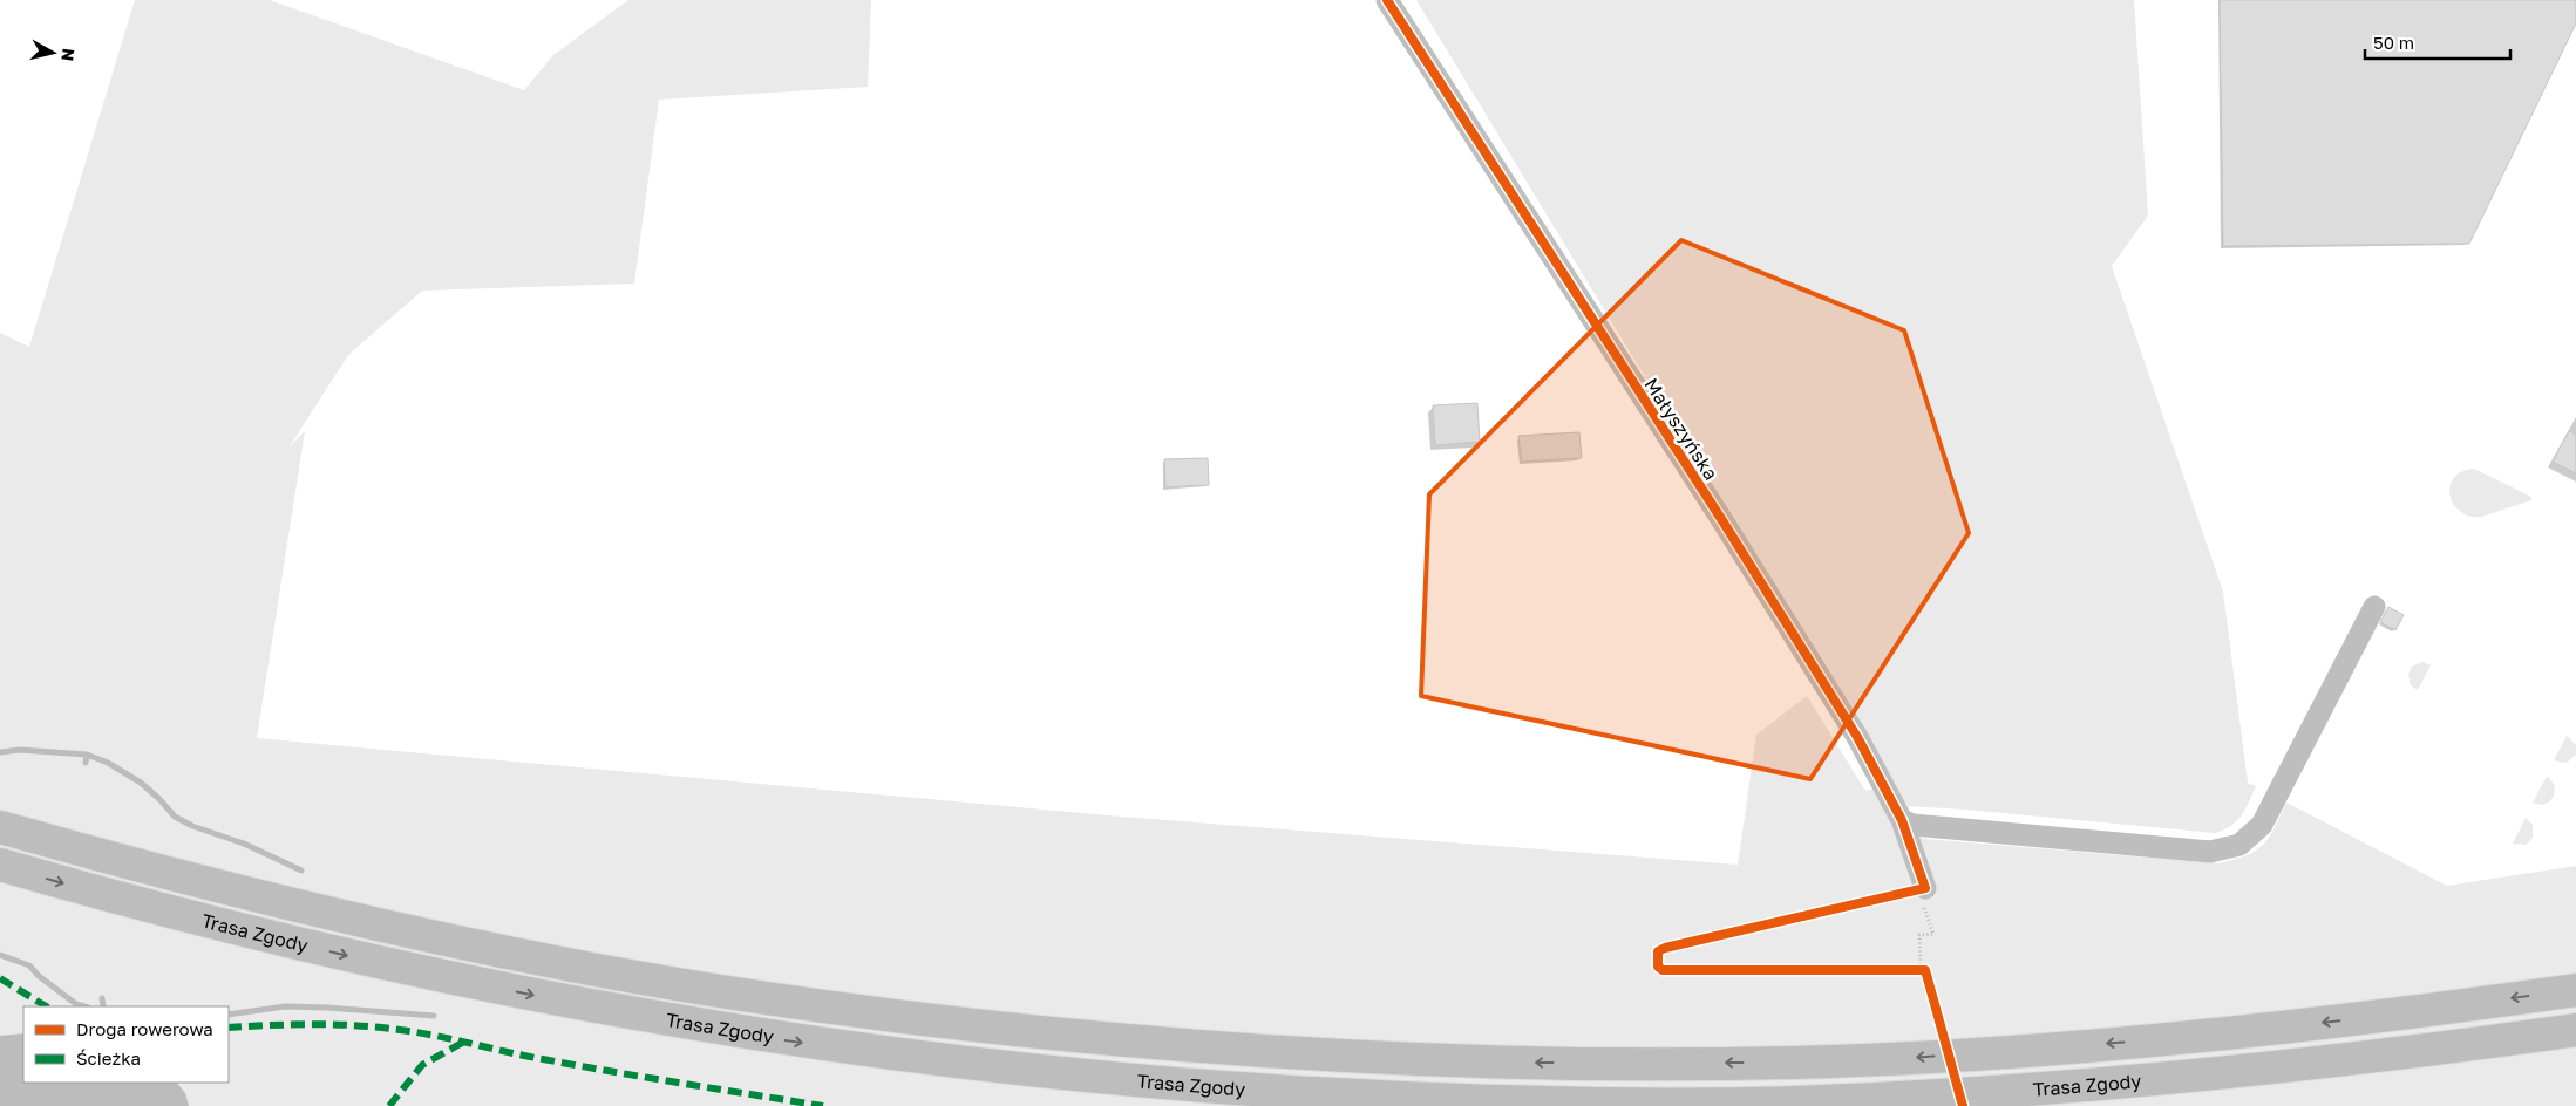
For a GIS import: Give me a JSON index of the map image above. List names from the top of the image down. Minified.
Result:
{"streets":{"highway":["Trasa Zgody"],"street":["Małyszyńska"]},"legend":["Droga rowerowa","Ścieżka"],"scale_bar":"50 m","north":"right"}
